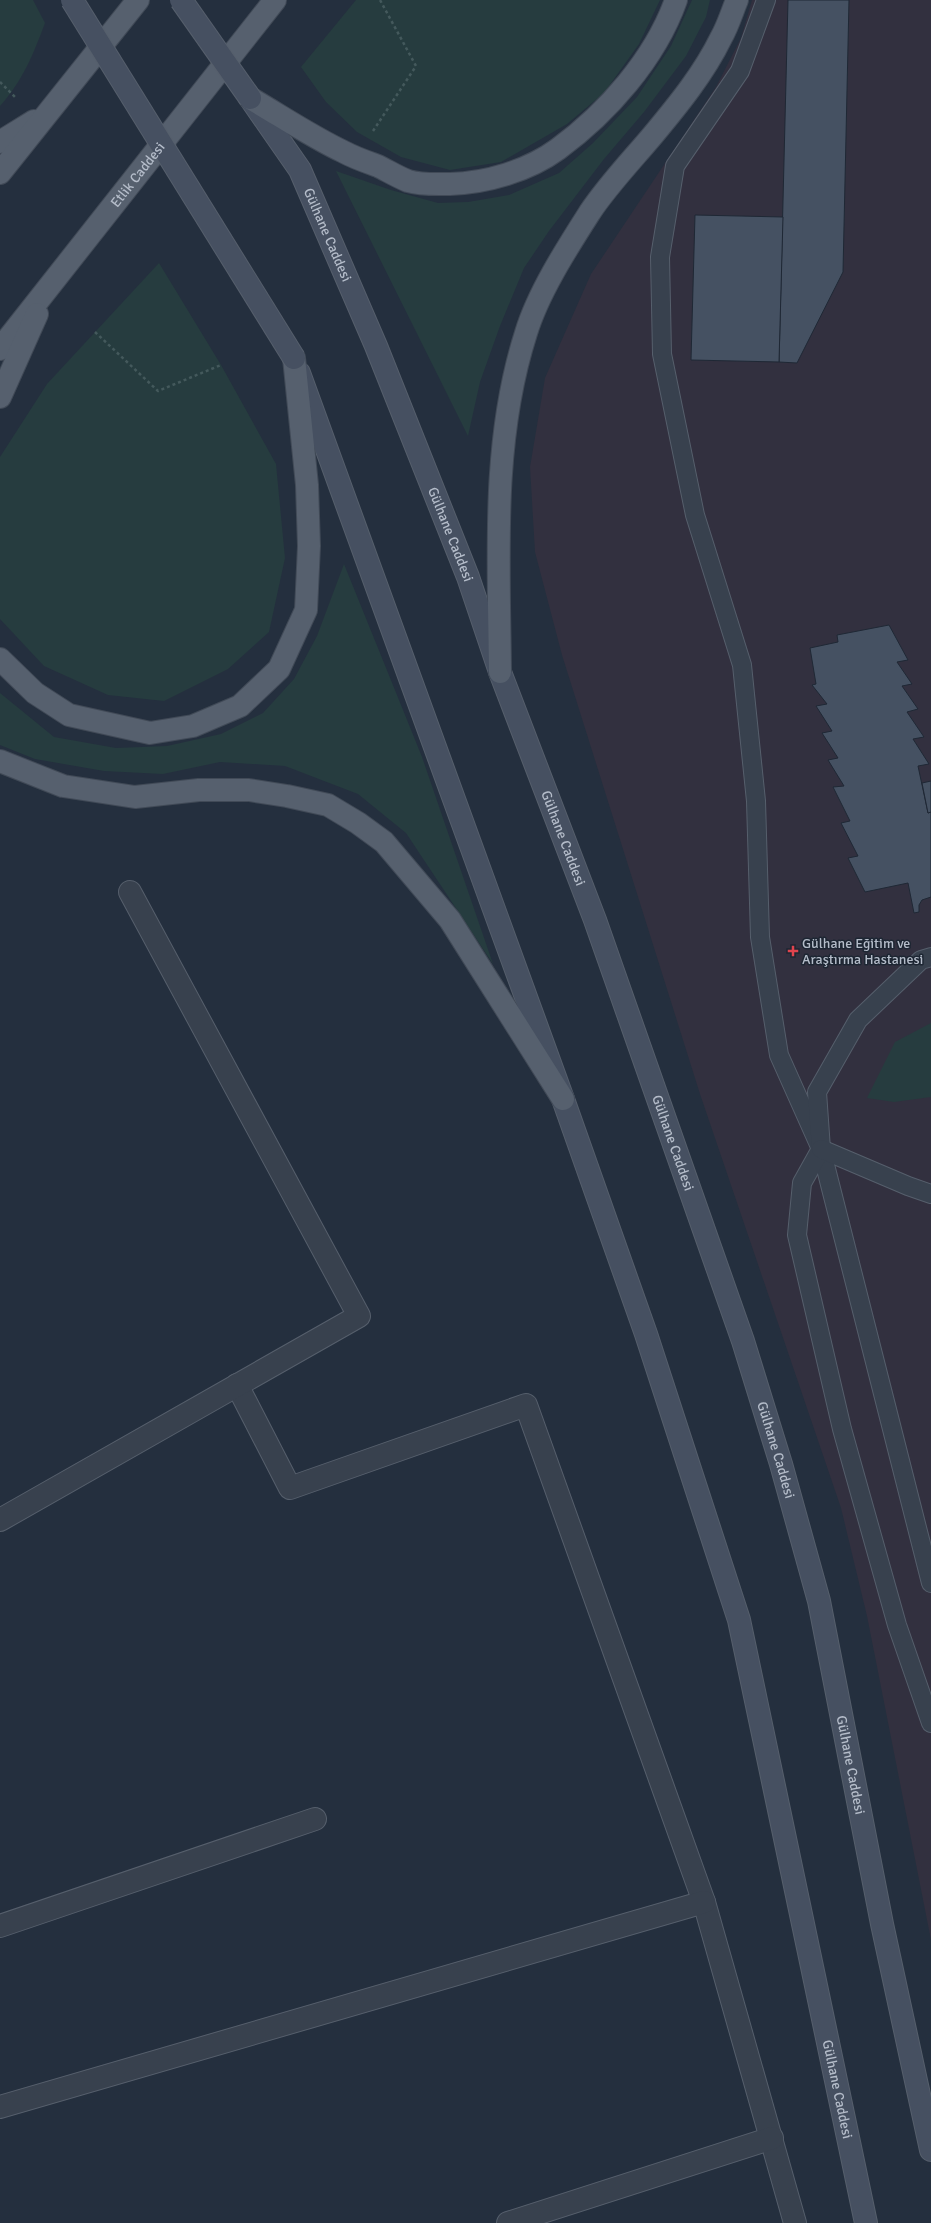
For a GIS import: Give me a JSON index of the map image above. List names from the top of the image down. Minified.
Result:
{"streets":{"main road":["Etlik Caddesi","Gülhane Caddesi"]},"places":{"health":["Gülhane Eğitim ve Araştırma Hastanesi"]}}
